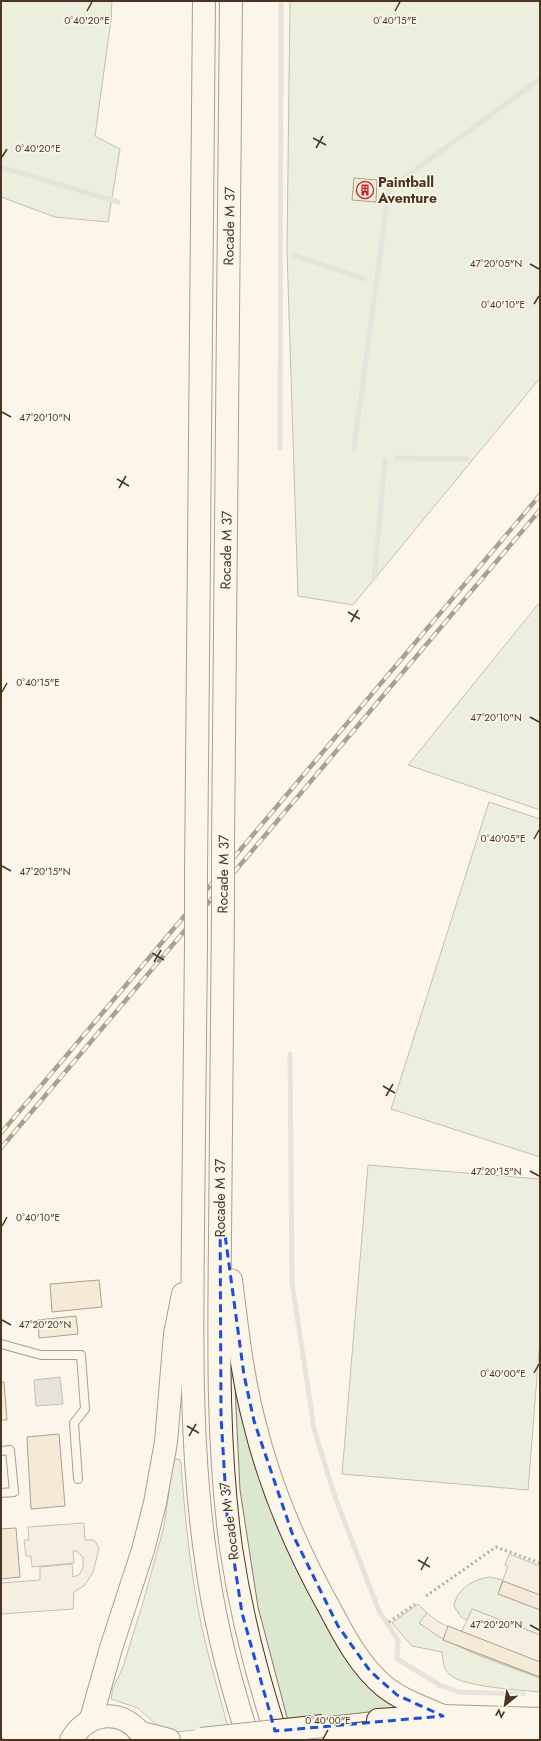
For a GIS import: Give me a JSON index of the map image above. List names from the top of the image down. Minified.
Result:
{"streets":{"main road":["Rocade M 37"]},"places":{"building":["Paintball Aventure"]},"north":"bottom left","coordinates":["0°40'20\"E","0°40'15\"E","47°20'05\"N","0°40'10\"E","47°20'10\"N","0°40'05\"E","47°20'15\"N","47°20'20\"N","0°40'00\"E"]}
